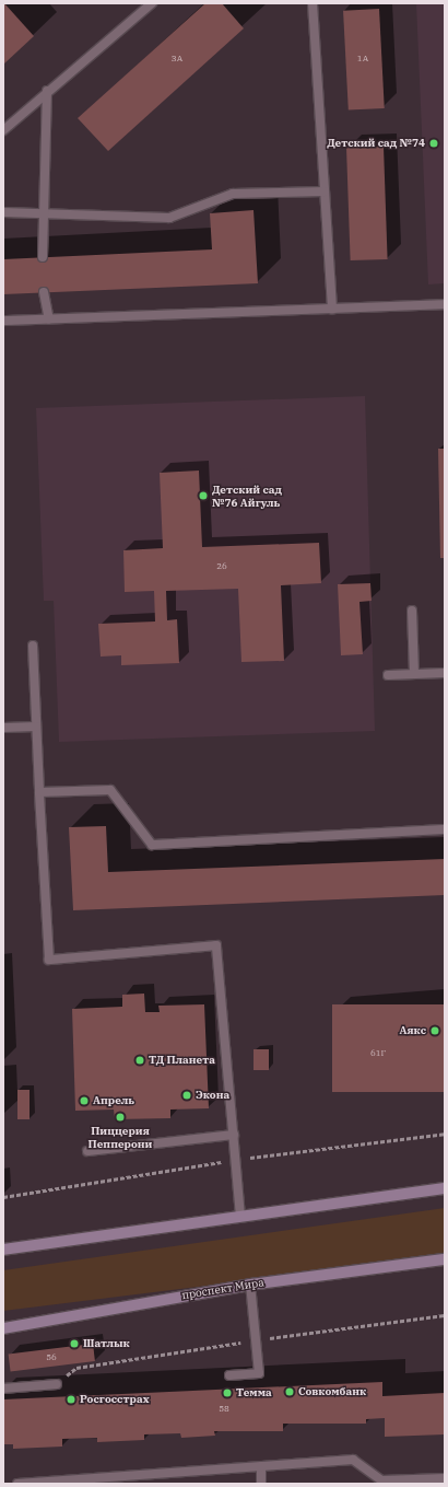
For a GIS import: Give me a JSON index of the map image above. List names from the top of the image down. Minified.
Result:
{"streets":{"main road":["проспект Мира"]},"places":["Детский сад №74","Детский сад №76 Айгуль","Аякс","ТД Планета","Экона","Апрель","Пиццерия Пепперони","Шатлык","Совкомбанк","Темма","Росгосстрах"],"house_numbers":["3А","1А","26","61Г","56","58"]}
